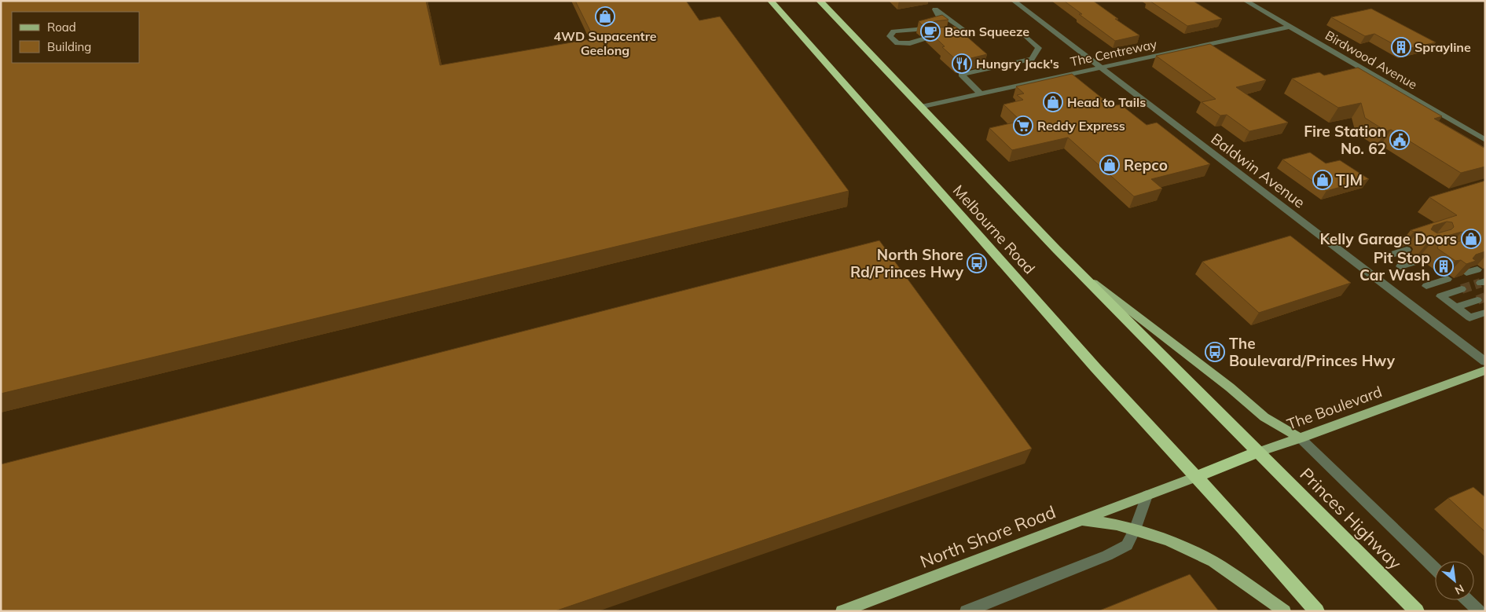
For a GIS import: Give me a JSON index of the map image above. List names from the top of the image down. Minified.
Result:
{"streets":{"highway":["Melbourne Road","The Boulevard","Princes Highway"],"main road":["North Shore Road"],"street":["The Centreway","Birdwood Avenue","Baldwin Avenue"]},"crossings":[["The Centreway","Birdwood Avenue"],["The Centreway","Baldwin Avenue"],["The Centreway","Melbourne Road"],["Melbourne Road","The Boulevard"],["Melbourne Road","Princes Highway"],["Melbourne Road","North Shore Road"],["The Boulevard","Princes Highway"],["The Boulevard","North Shore Road"]],"places":{"shop":["4WD Supacentre Geelong","Head to Tails","Repco","TJM","Kelly Garage Doors"],"cafe":["Bean Squeeze"],"building":["Sprayline","Pit Stop Car Wash"],"restaurant":["Hungry Jack's"],"supermarket":["Reddy Express"],"public building":["Fire Station No. 62"],"bus stop":["North Shore Rd/Princes Hwy","The Boulevard/Princes Hwy"]},"legend":["Road","Building"],"north":"bottom right"}
